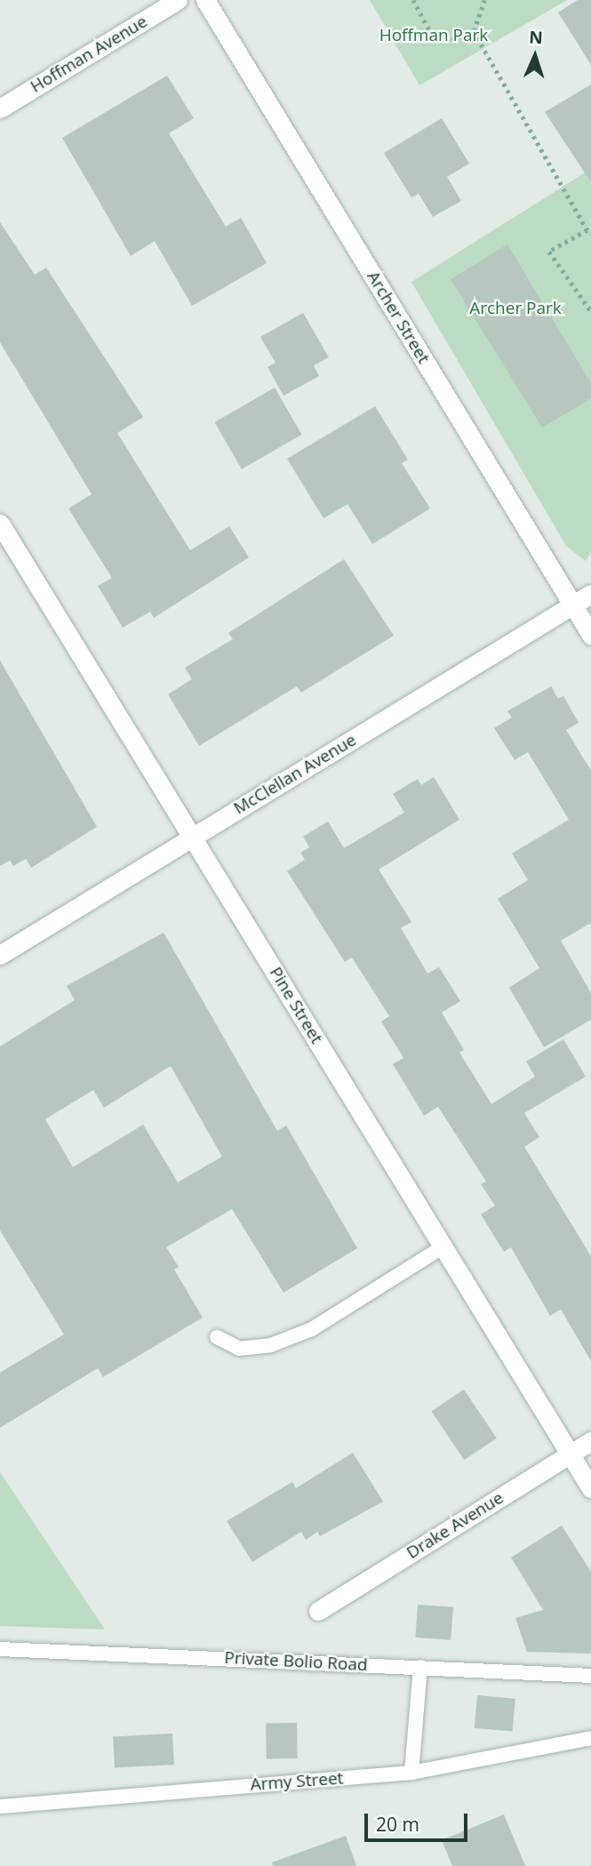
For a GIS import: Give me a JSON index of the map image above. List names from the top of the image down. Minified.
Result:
{"streets":{"street":["Hoffman Avenue","Archer Street","McClellan Avenue","Pine Street","Drake Avenue"],"lane":["Private Bolio Road","Army Street"]},"crossings":[["Archer Street","McClellan Avenue"],["McClellan Avenue","Pine Street"],["Pine Street","Drake Avenue"]],"parks":["Hoffman Park","Archer Park"],"scale_bar":"20 m","north":"top"}
